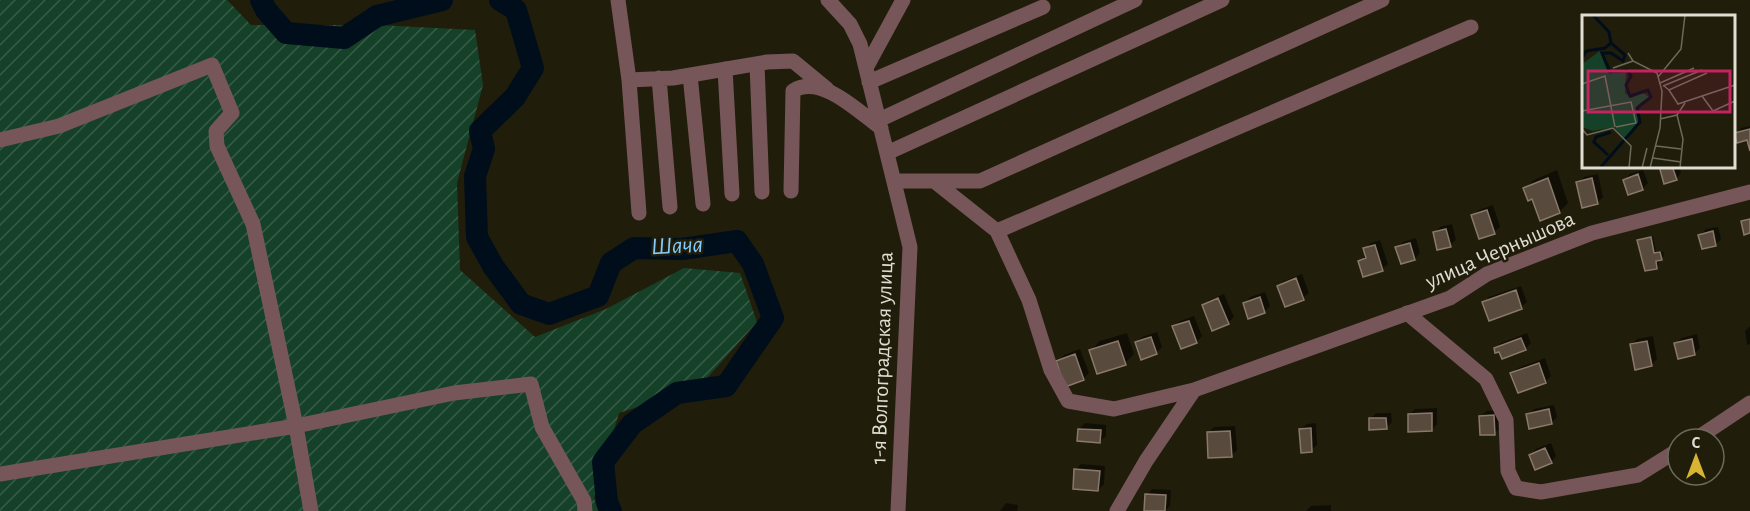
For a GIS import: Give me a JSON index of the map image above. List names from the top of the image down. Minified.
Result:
{"streets":{"street":["улица Чернышова","1-я Волгоградская улица"]},"water":["Шача"],"north":"top"}
